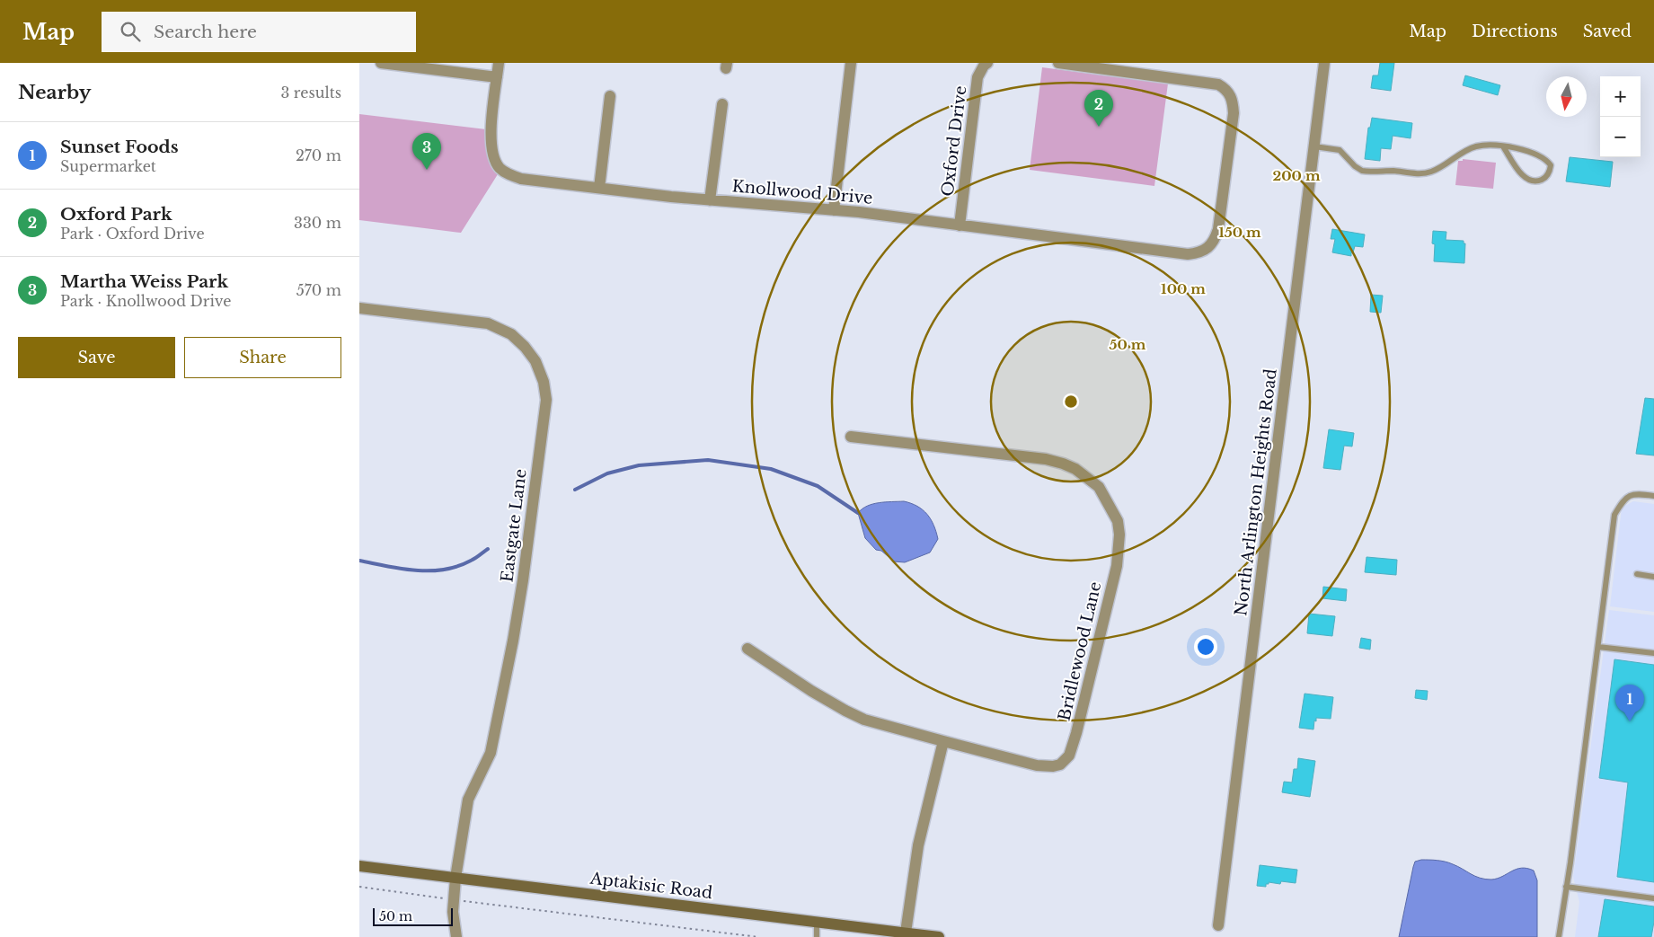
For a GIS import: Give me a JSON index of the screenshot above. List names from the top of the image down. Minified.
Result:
{"streets":{"main road":["Aptakisic Road"],"street":["Oxford Drive","Knollwood Drive","North Arlington Heights Road","Eastgate Lane","Bridlewood Lane"]},"crossings":[["Oxford Drive","Knollwood Drive"],["Eastgate Lane","Aptakisic Road"]],"scale_bar":"50 m","north":"bottom","page":{"header":"Map","search":"Search here","nav":["Map","Directions","Saved"],"heading":["Nearby","3 results"],"map_buttons":["+","−"],"pins":["2","3","1"],"list":[{"mark":"1","name":"Sunset Foods","note":"Supermarket","value":"270 m"},{"mark":"2","name":"Oxford Park","note":"Park · Oxford Drive","value":"330 m"},{"mark":"3","name":"Martha Weiss Park","note":"Park · Knollwood Drive","value":"570 m"}],"buttons":["Save","Share"],"scale":"50 m"},"rings":["200 m","150 m","100 m","50 m"]}
